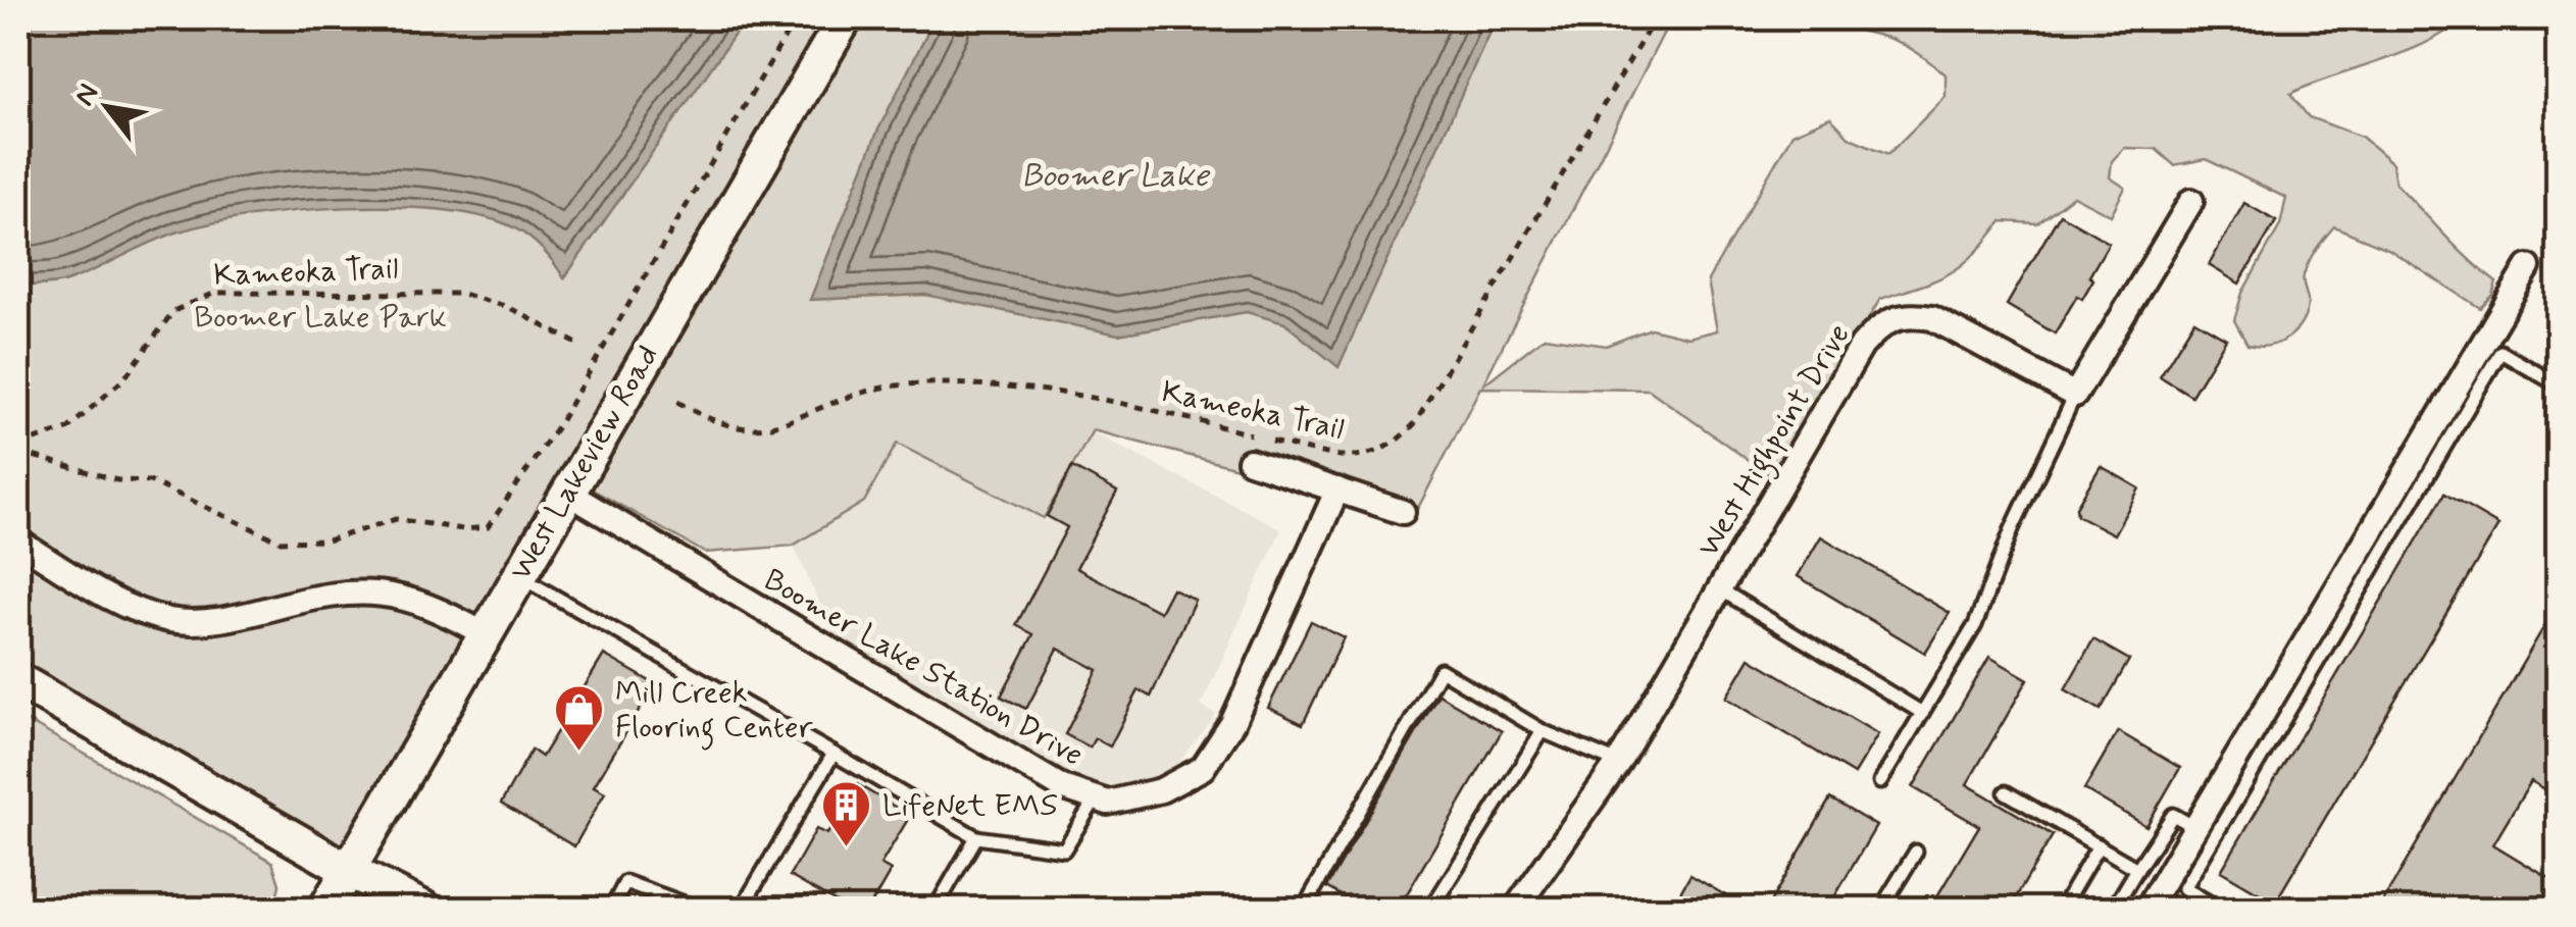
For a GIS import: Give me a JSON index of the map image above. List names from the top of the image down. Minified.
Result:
{"streets":{"main road":["West Lakeview Road"],"street":["West Highpoint Drive","Boomer Lake Station Drive"],"path":["Kameoka Trail"]},"crossings":[["West Lakeview Road","Boomer Lake Station Drive"]],"water":["Boomer Lake"],"parks":["Boomer Lake Park"],"places":{"shop":["Mill Creek Flooring Center"],"building":["LifeNet EMS"]},"north":"top left"}
